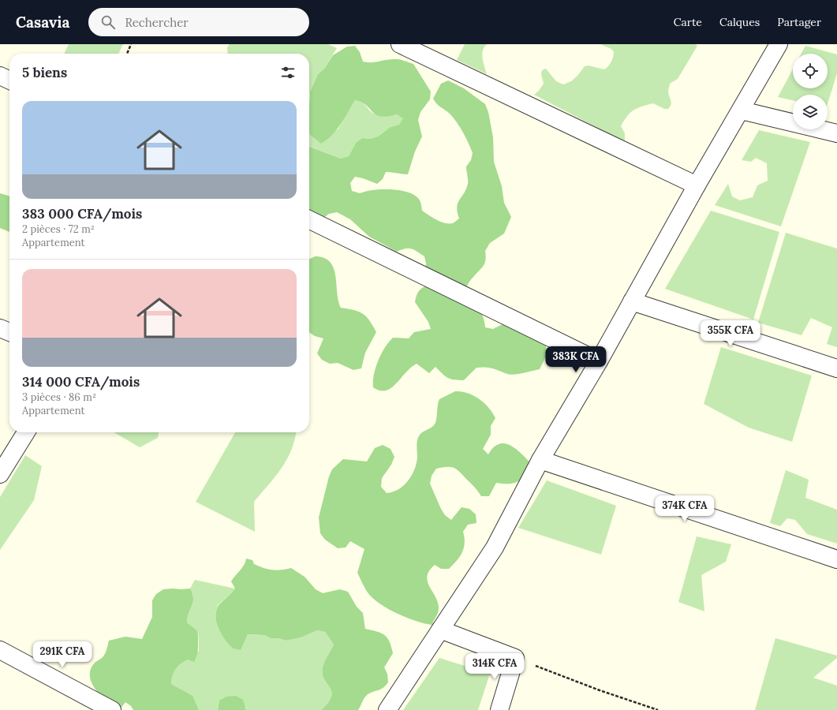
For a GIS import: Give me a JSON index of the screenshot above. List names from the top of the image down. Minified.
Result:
{"page":{"header":"Casavia","search":"Rechercher","nav":["Carte","Calques","Partager"],"heading":"5 biens","list":[{"name":"383 000 CFA/mois","note":"2 pièces · 72 m² · Appartement"},{"name":"314 000 CFA/mois","note":"3 pièces · 86 m² · Appartement"}],"price":["355K CFA","383K CFA","374K CFA","291K CFA","314K CFA"]}}
